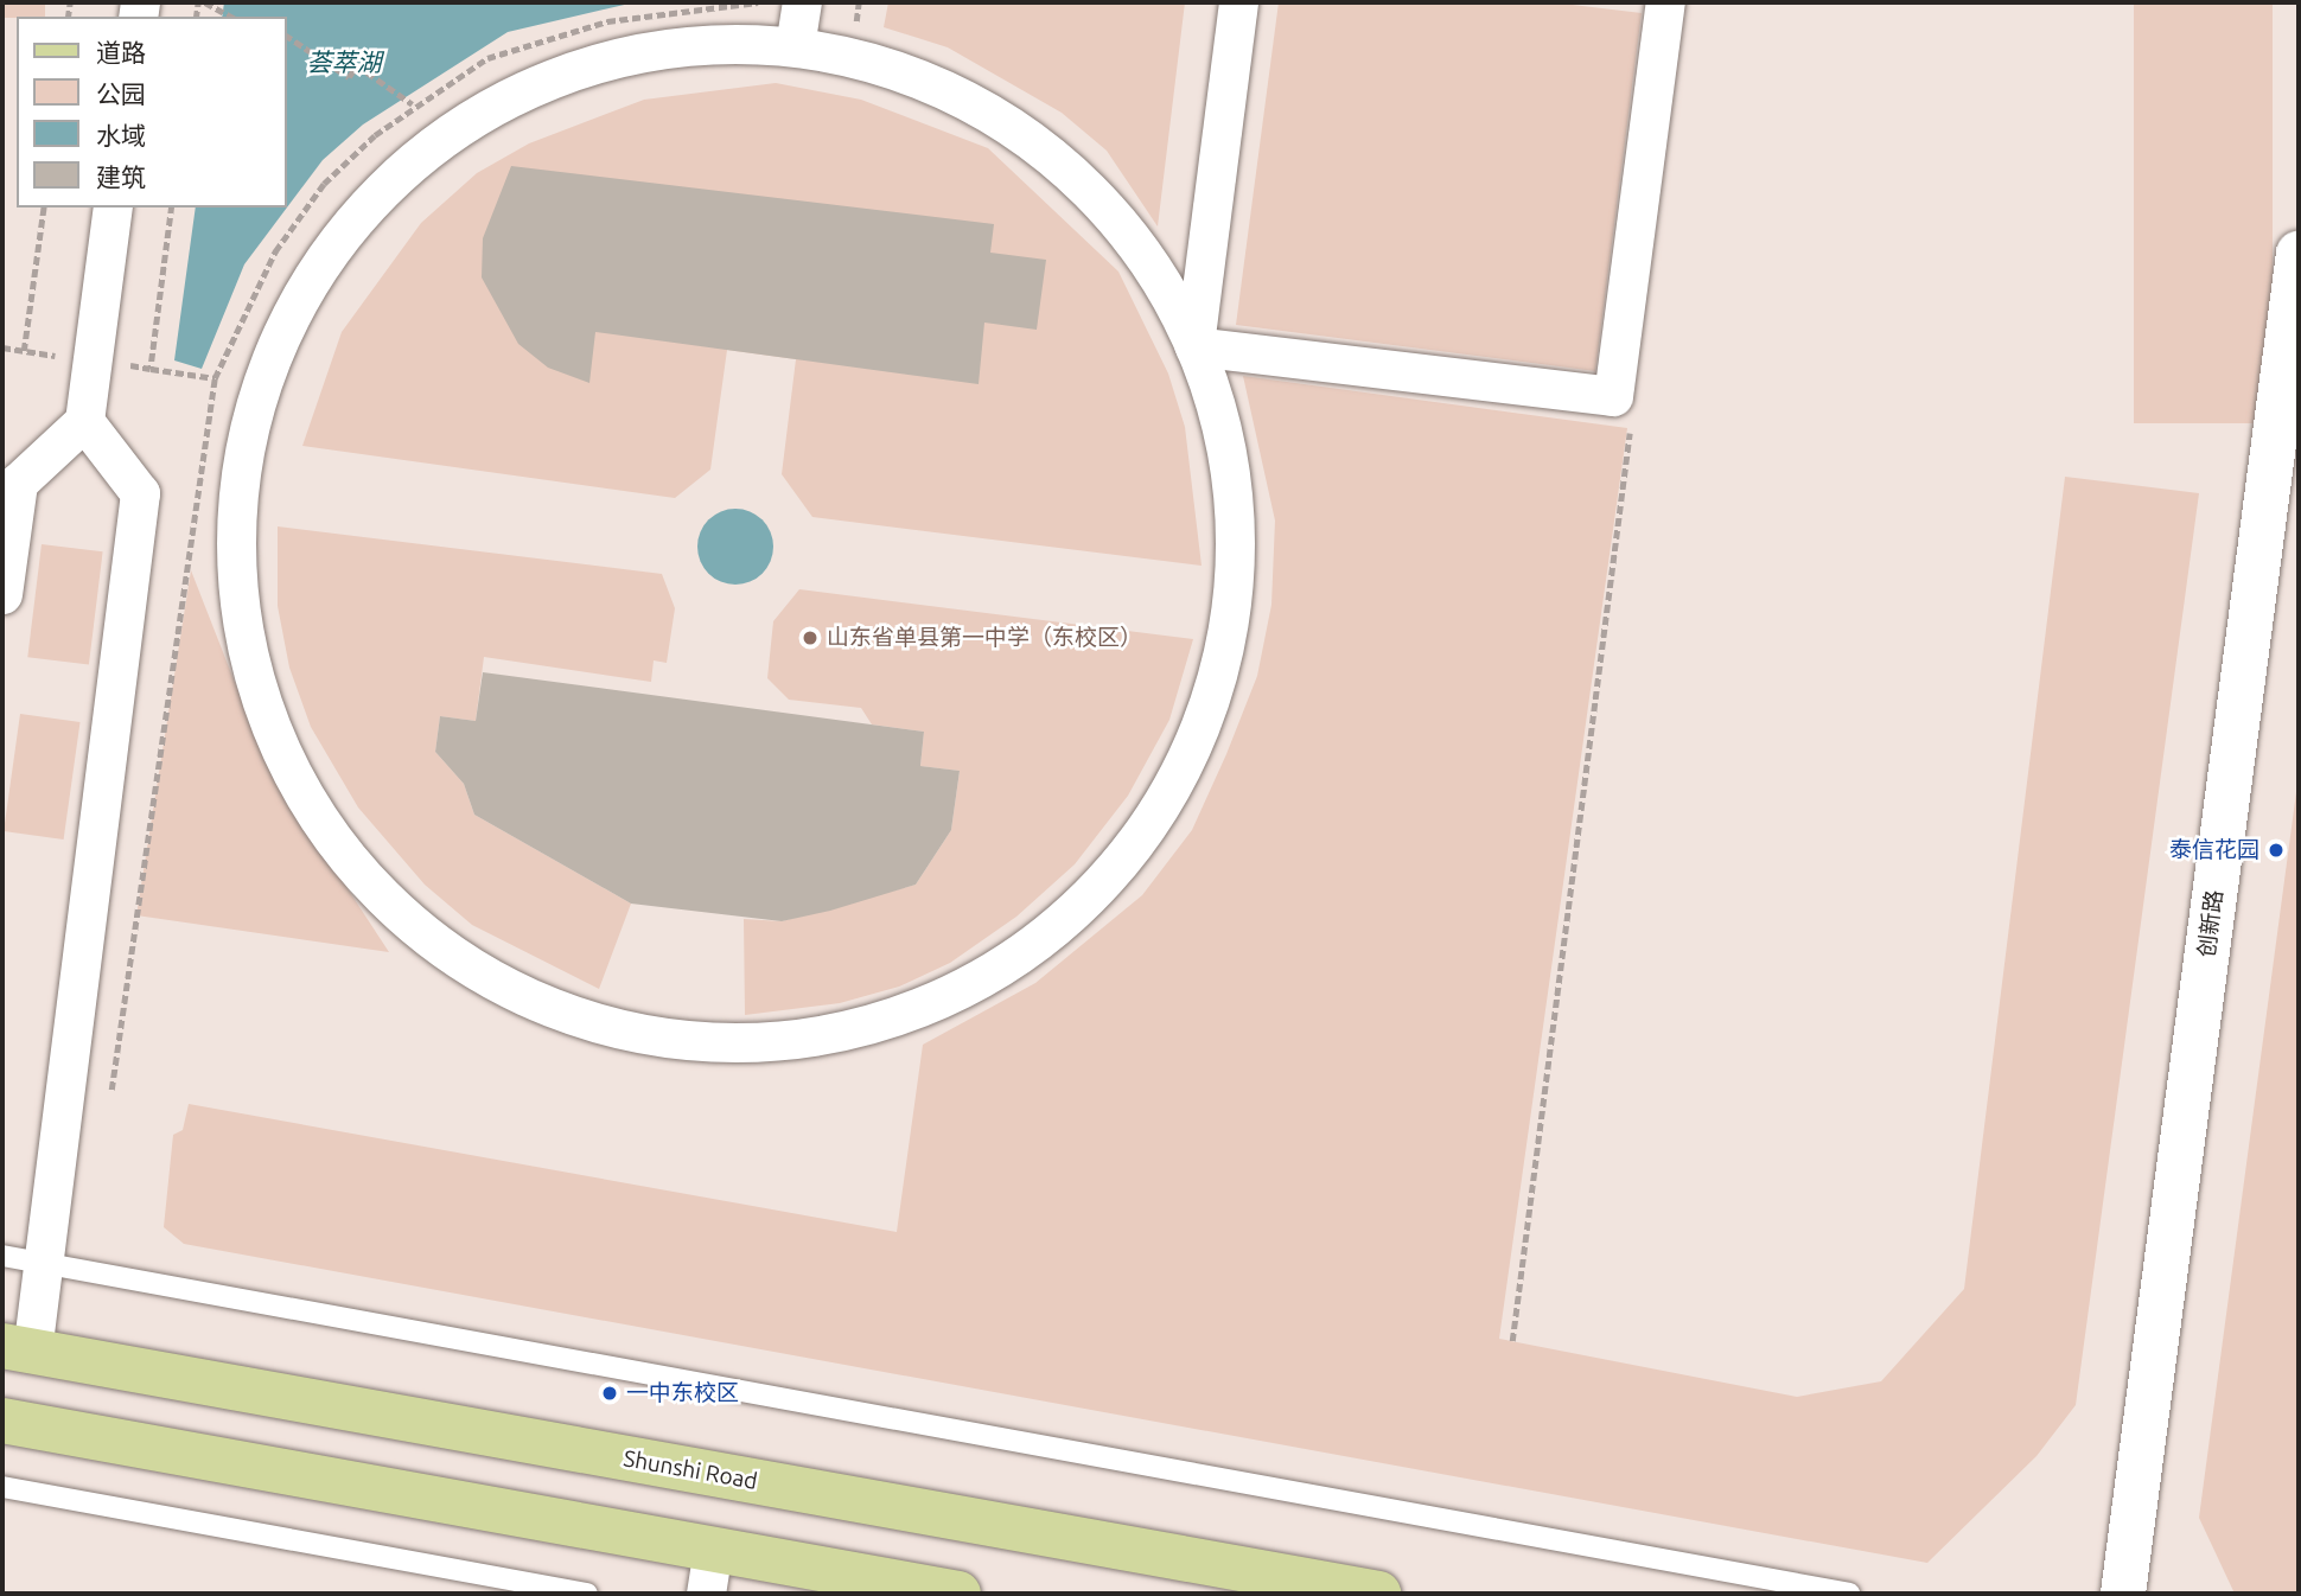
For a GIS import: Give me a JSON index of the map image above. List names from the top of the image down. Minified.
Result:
{"streets":{"main road":["创新路","Shunshi Road"]},"water":["荟萃湖"],"places":["山东省单县第一中学（东校区）","泰信花园","一中东校区"],"legend":["道路","公园","水域","建筑"]}
